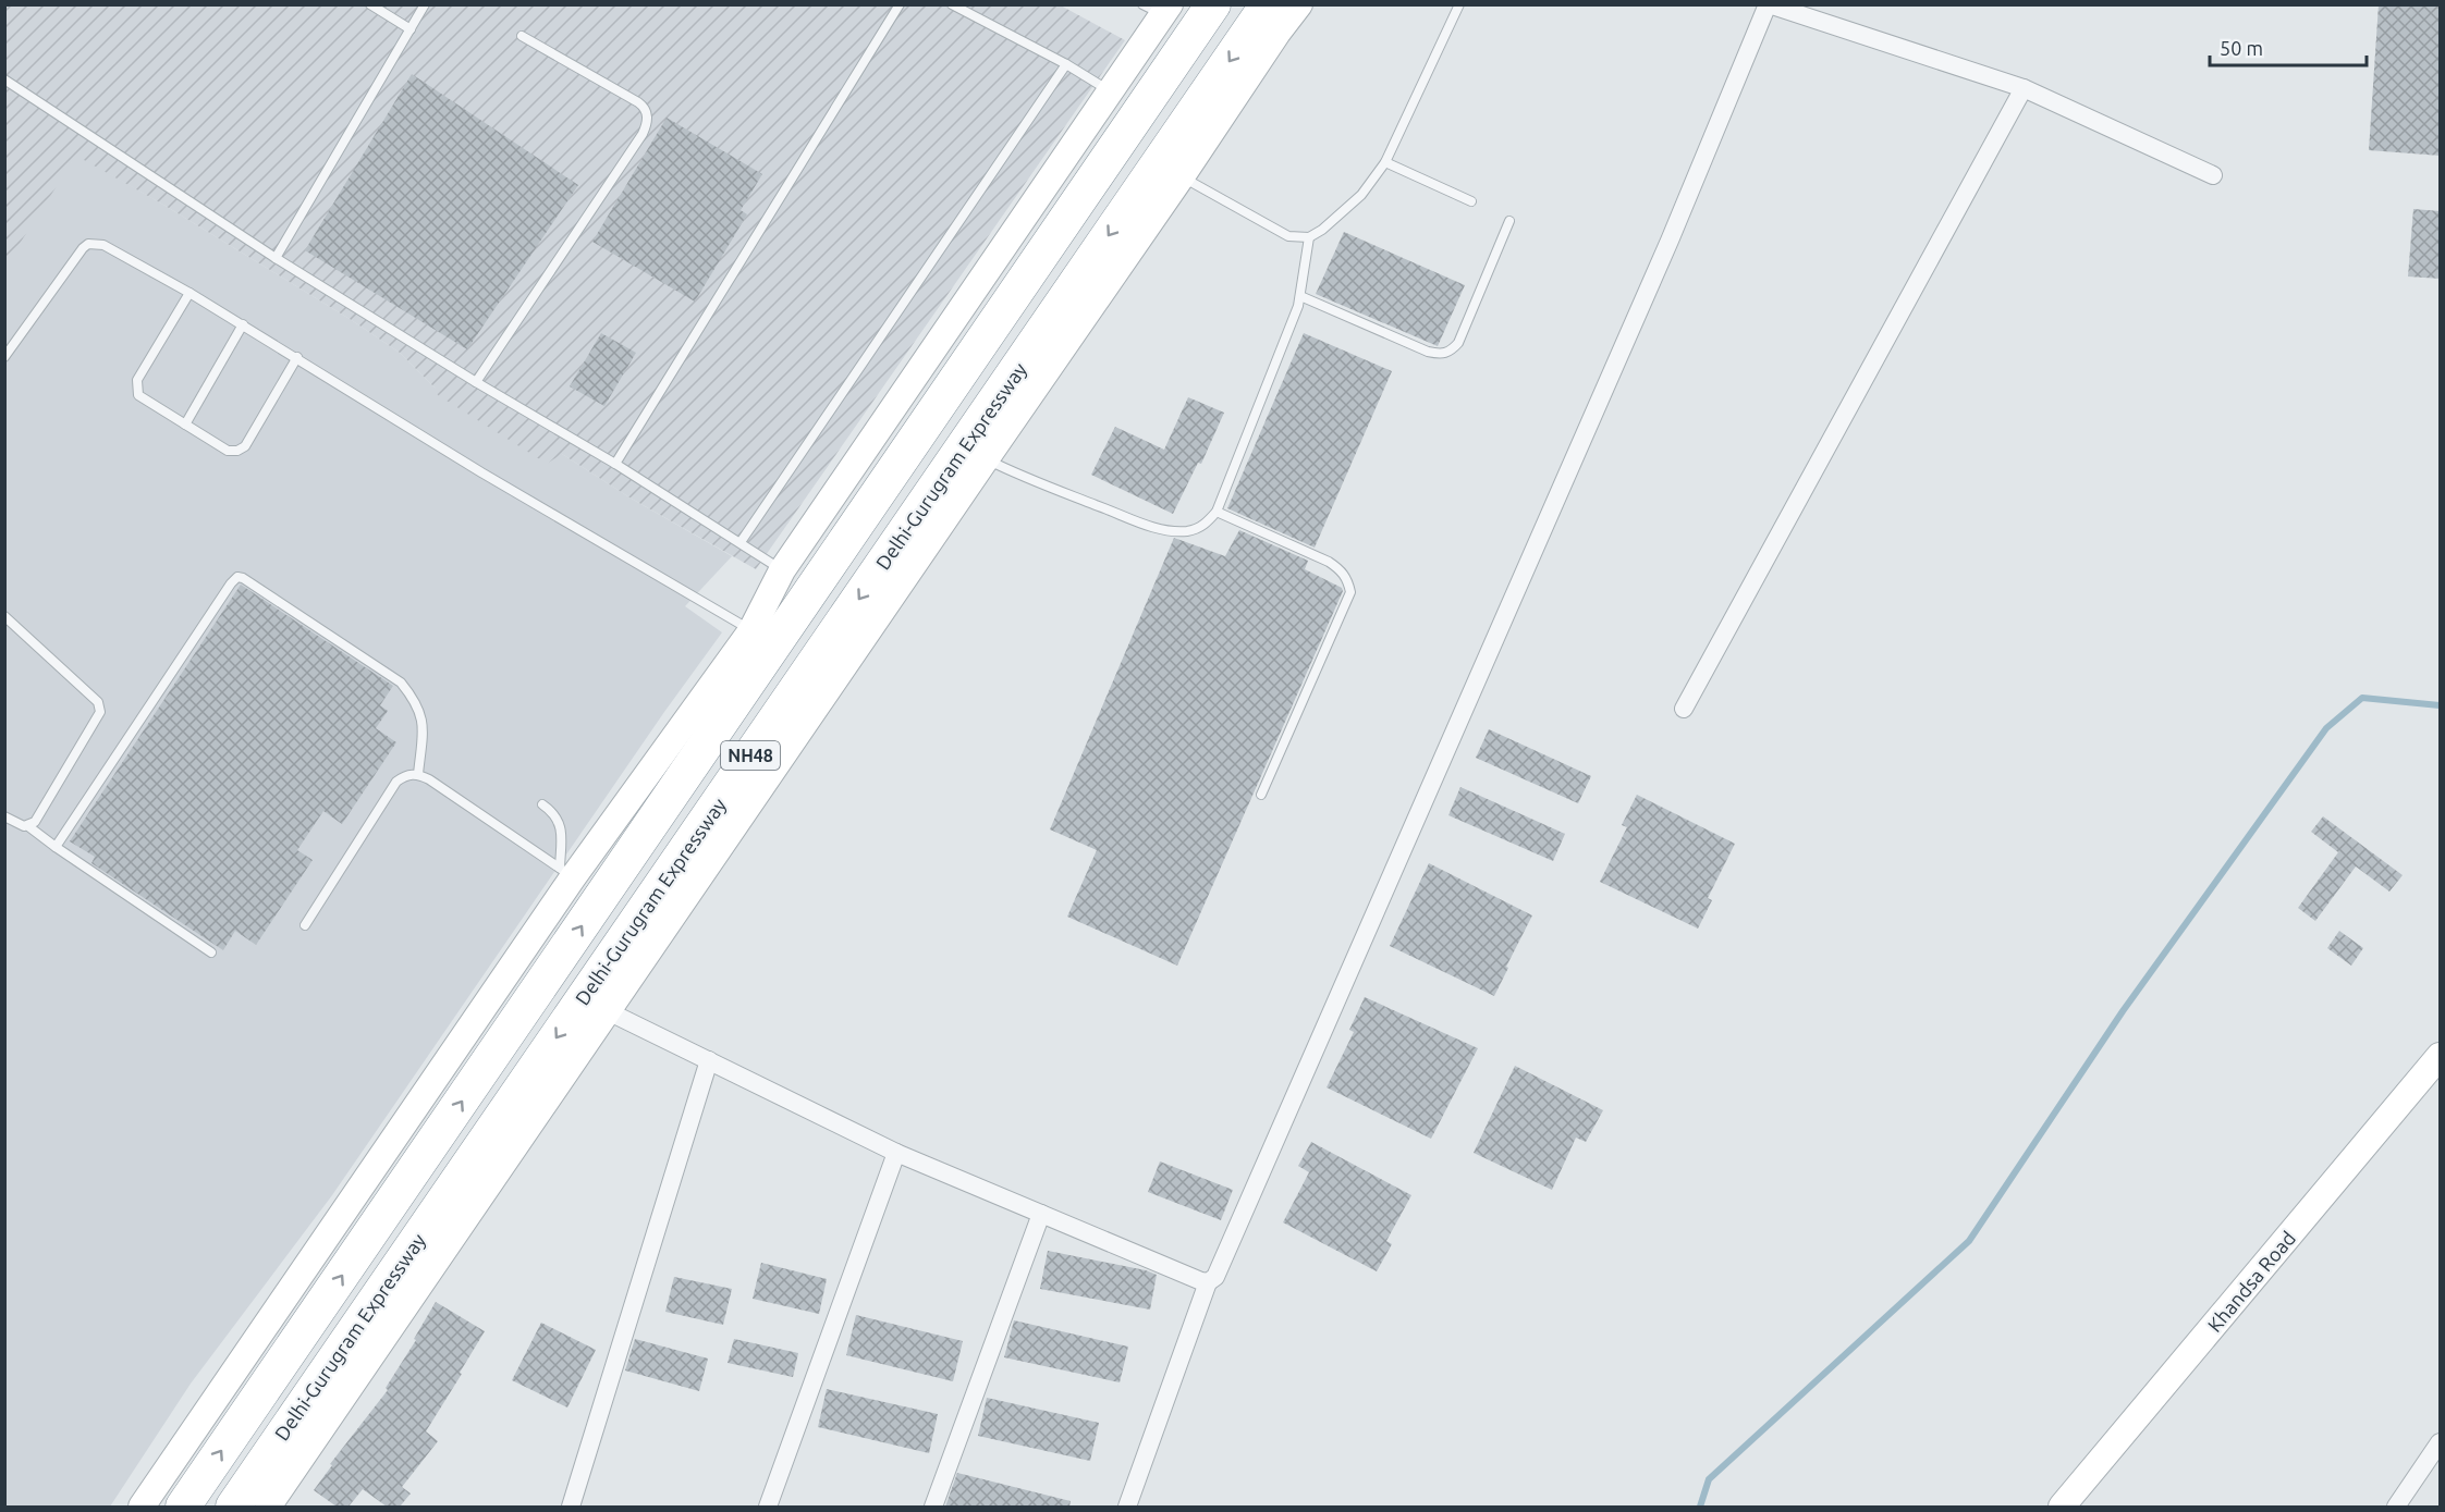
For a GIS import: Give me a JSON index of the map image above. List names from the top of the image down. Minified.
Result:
{"streets":{"highway":["Delhi-Gurugram Expressway","NH48"],"main road":["Khandsa Road"]},"scale_bar":"50 m"}
